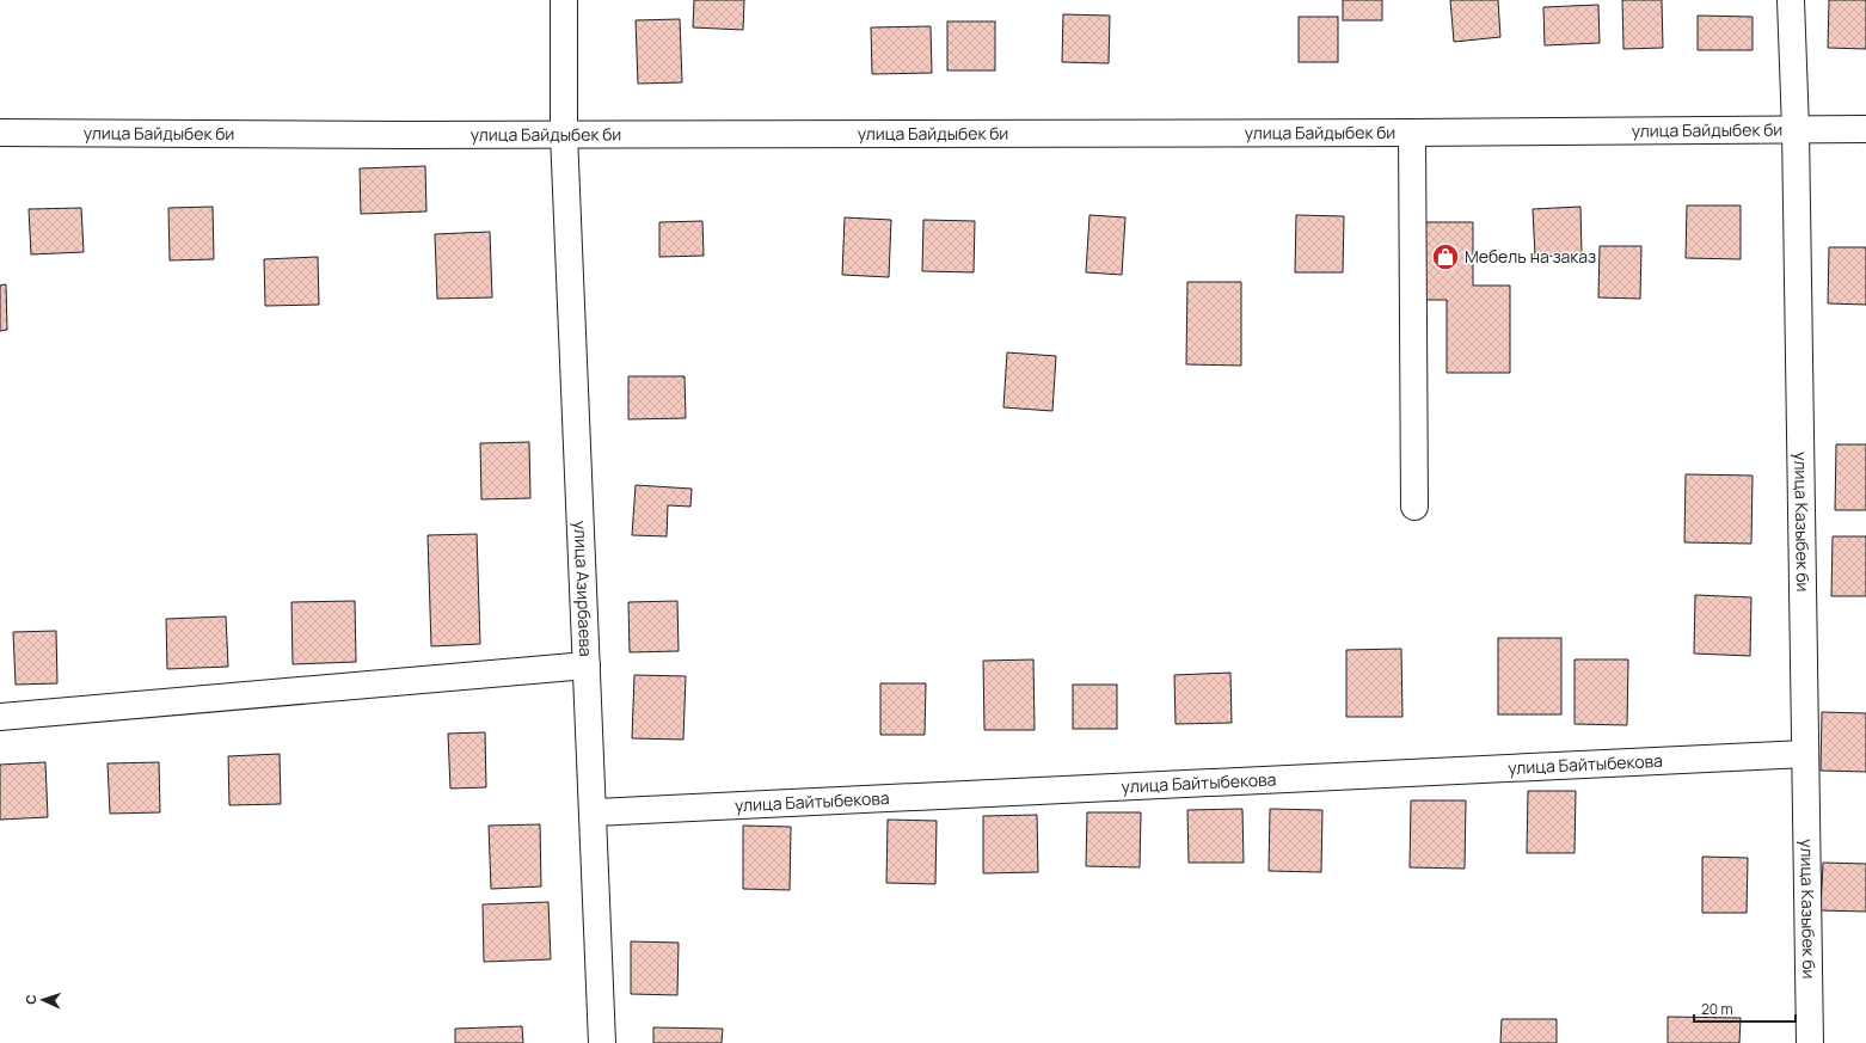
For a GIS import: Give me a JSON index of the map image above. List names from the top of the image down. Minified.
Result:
{"streets":{"street":["улица Байдыбек би","улица Казыбек би","улица Азирбаева","улица Байтыбекова"]},"crossings":[["улица Байдыбек би","улица Казыбек би"],["улица Байдыбек би","улица Азирбаева"],["улица Казыбек би","улица Байтыбекова"],["улица Азирбаева","улица Байтыбекова"]],"places":{"shop":["Мебель на заказ"]},"scale_bar":"20 m","north":"left"}
